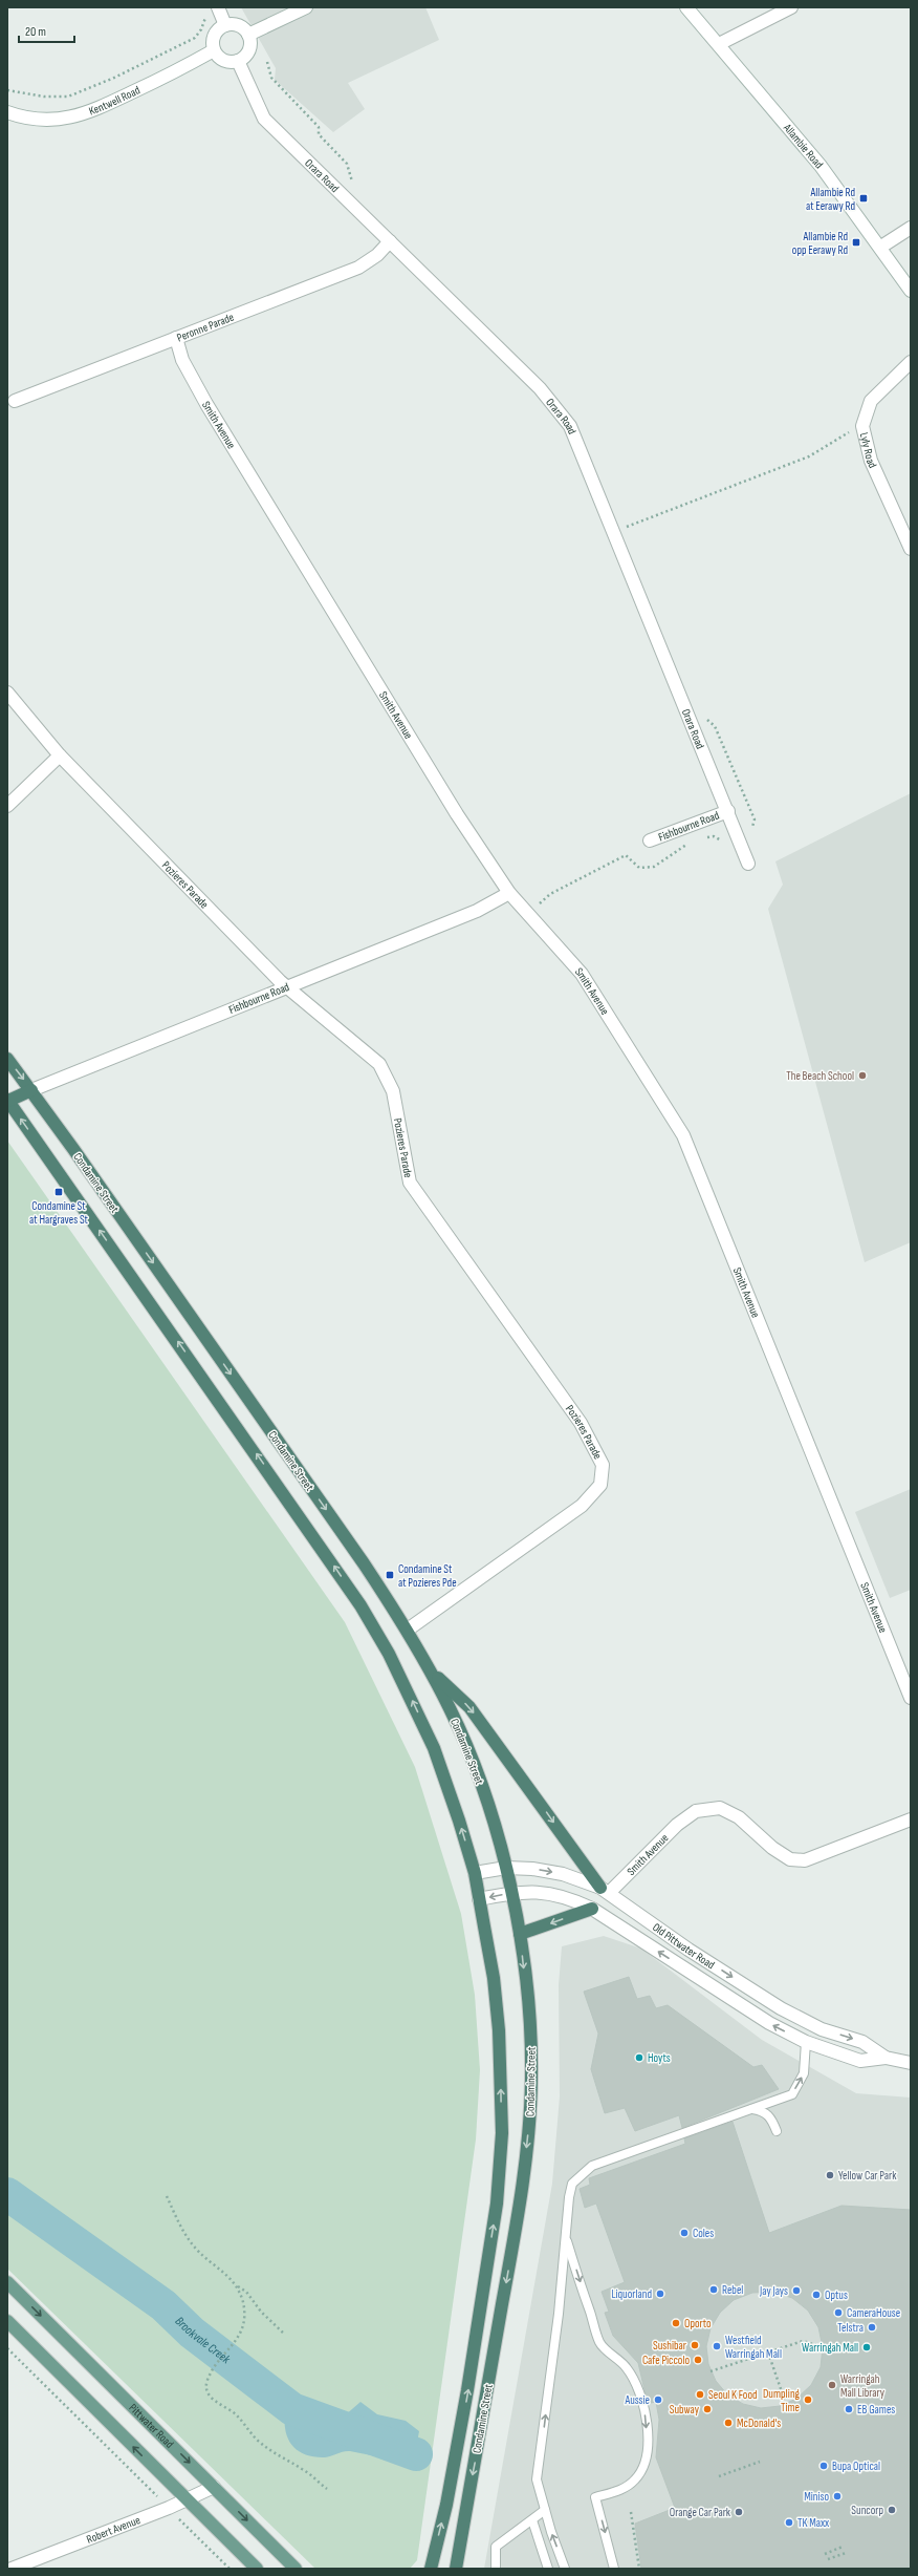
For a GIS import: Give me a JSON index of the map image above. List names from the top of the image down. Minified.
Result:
{"streets":{"highway":["Fishbourne Road","Condamine Street"],"main road":["Pittwater Road"],"street":["Kentwell Road","Allambie Road","Orara Road","Peronne Parade","Smith Avenue","Lyly Road","Pozieres Parade","Old Pittwater Road","Robert Avenue"]},"crossings":[["Kentwell Road","Orara Road"],["Orara Road","Peronne Parade"],["Orara Road","Fishbourne Road"],["Peronne Parade","Smith Avenue"],["Smith Avenue","Fishbourne Road"],["Smith Avenue","Old Pittwater Road"],["Fishbourne Road","Pozieres Parade"],["Fishbourne Road","Condamine Street"],["Pozieres Parade","Condamine Street"],["Condamine Street","Old Pittwater Road"],["Pittwater Road","Robert Avenue"]],"water":["Brookvale Creek"],"places":{"transit":["Allambie Rd at Eerawy Rd","Allambie Rd opp Eerawy Rd","Condamine St at Hargraves St","Condamine St at Pozieres Pde"],"other":["The Beach School","Hoyts","Yellow Car Park","Coles","Rebel","Jay Jays","Liquorland","Optus","CameraHouse","Oporto","Telstra","Sushibar","Westfield Warringah Mall","Warringah Mall","Cafe Piccolo","Warringah Mall Library","Seoul K Food","Aussie","Dumpling Time","Subway","EB Games","McDonald's","Bupa Optical","Miniso","Suncorp","Orange Car Park","TK Maxx"]},"scale_bar":"20 m"}
